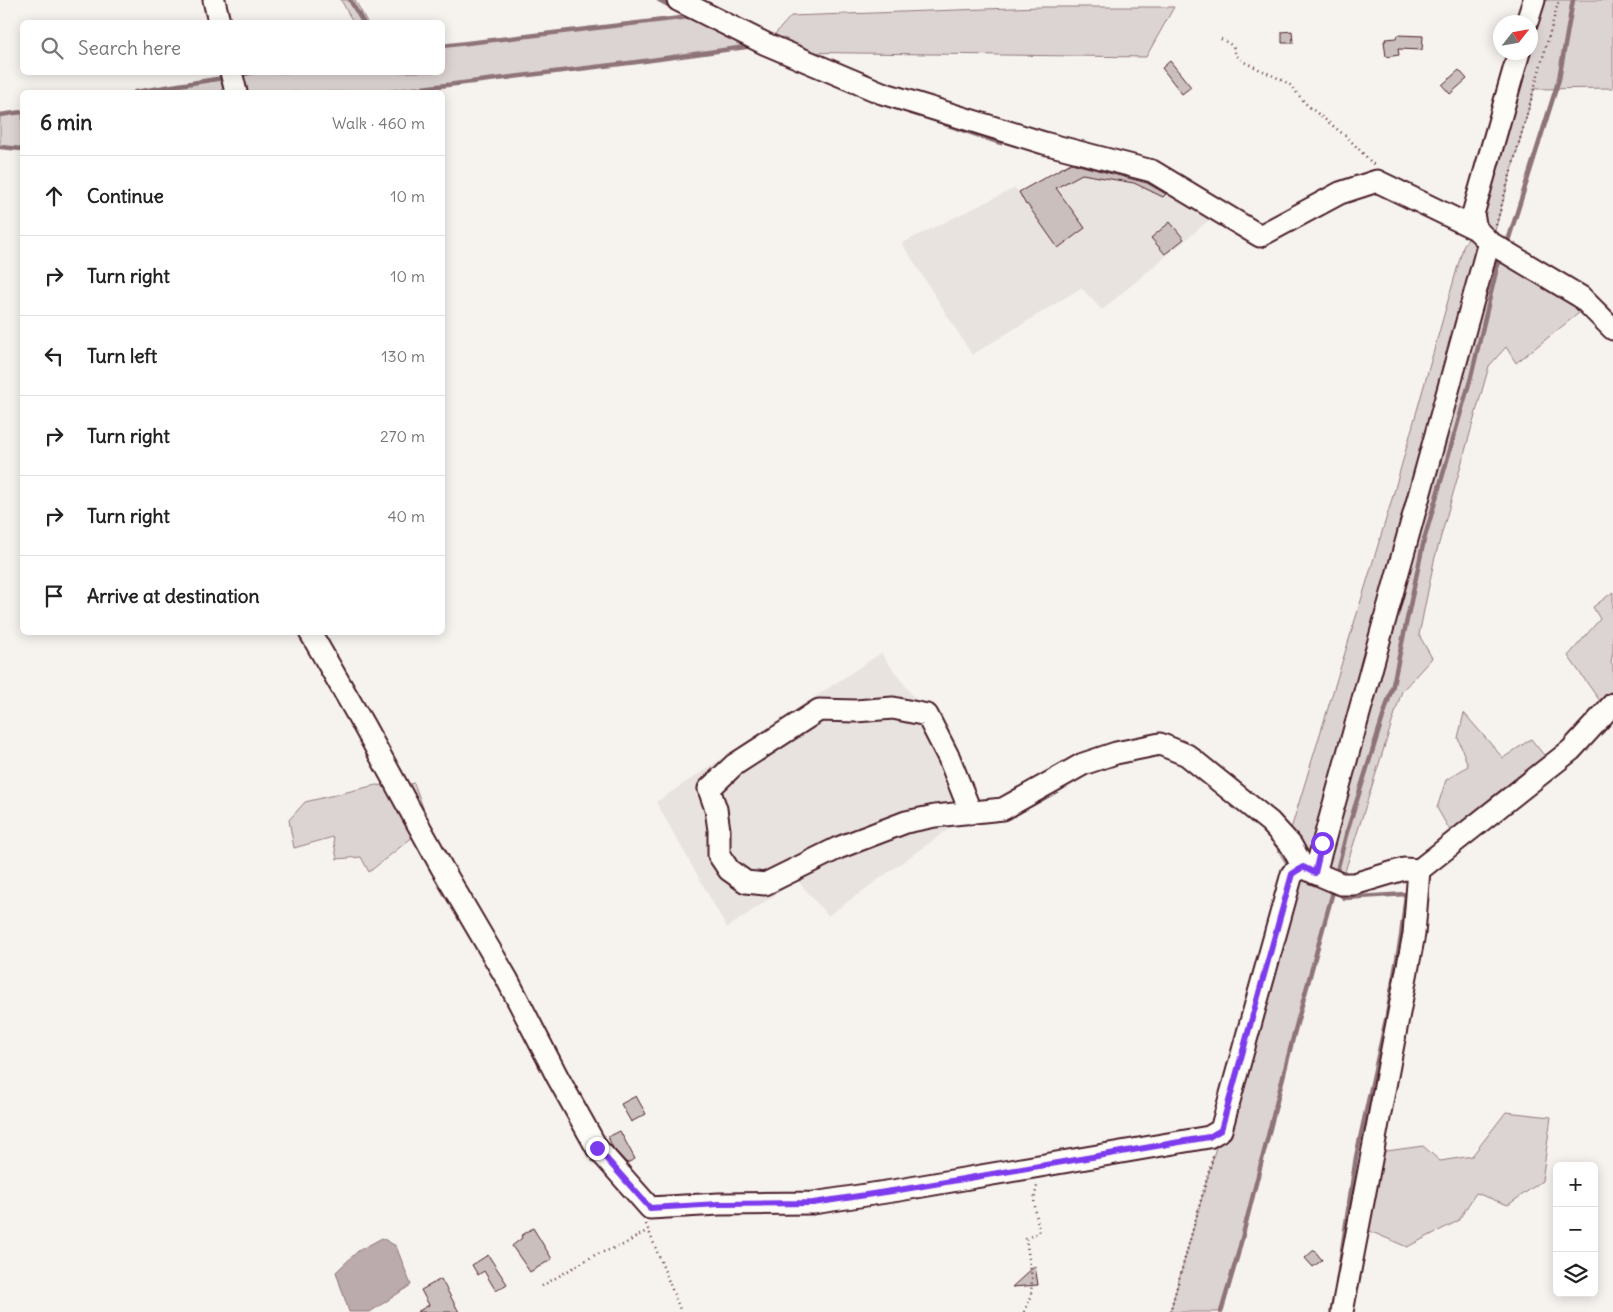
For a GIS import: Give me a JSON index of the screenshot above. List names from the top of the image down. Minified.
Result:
{"north":"top right","page":{"search":"Search here","heading":["6 min","Walk · 460 m"],"list":[["Continue","10 m"],["Turn right","10 m"],["Turn left","130 m"],["Turn right","270 m"],["Turn right","40 m"],"Arrive at destination"],"map_buttons":["+","−"]}}
